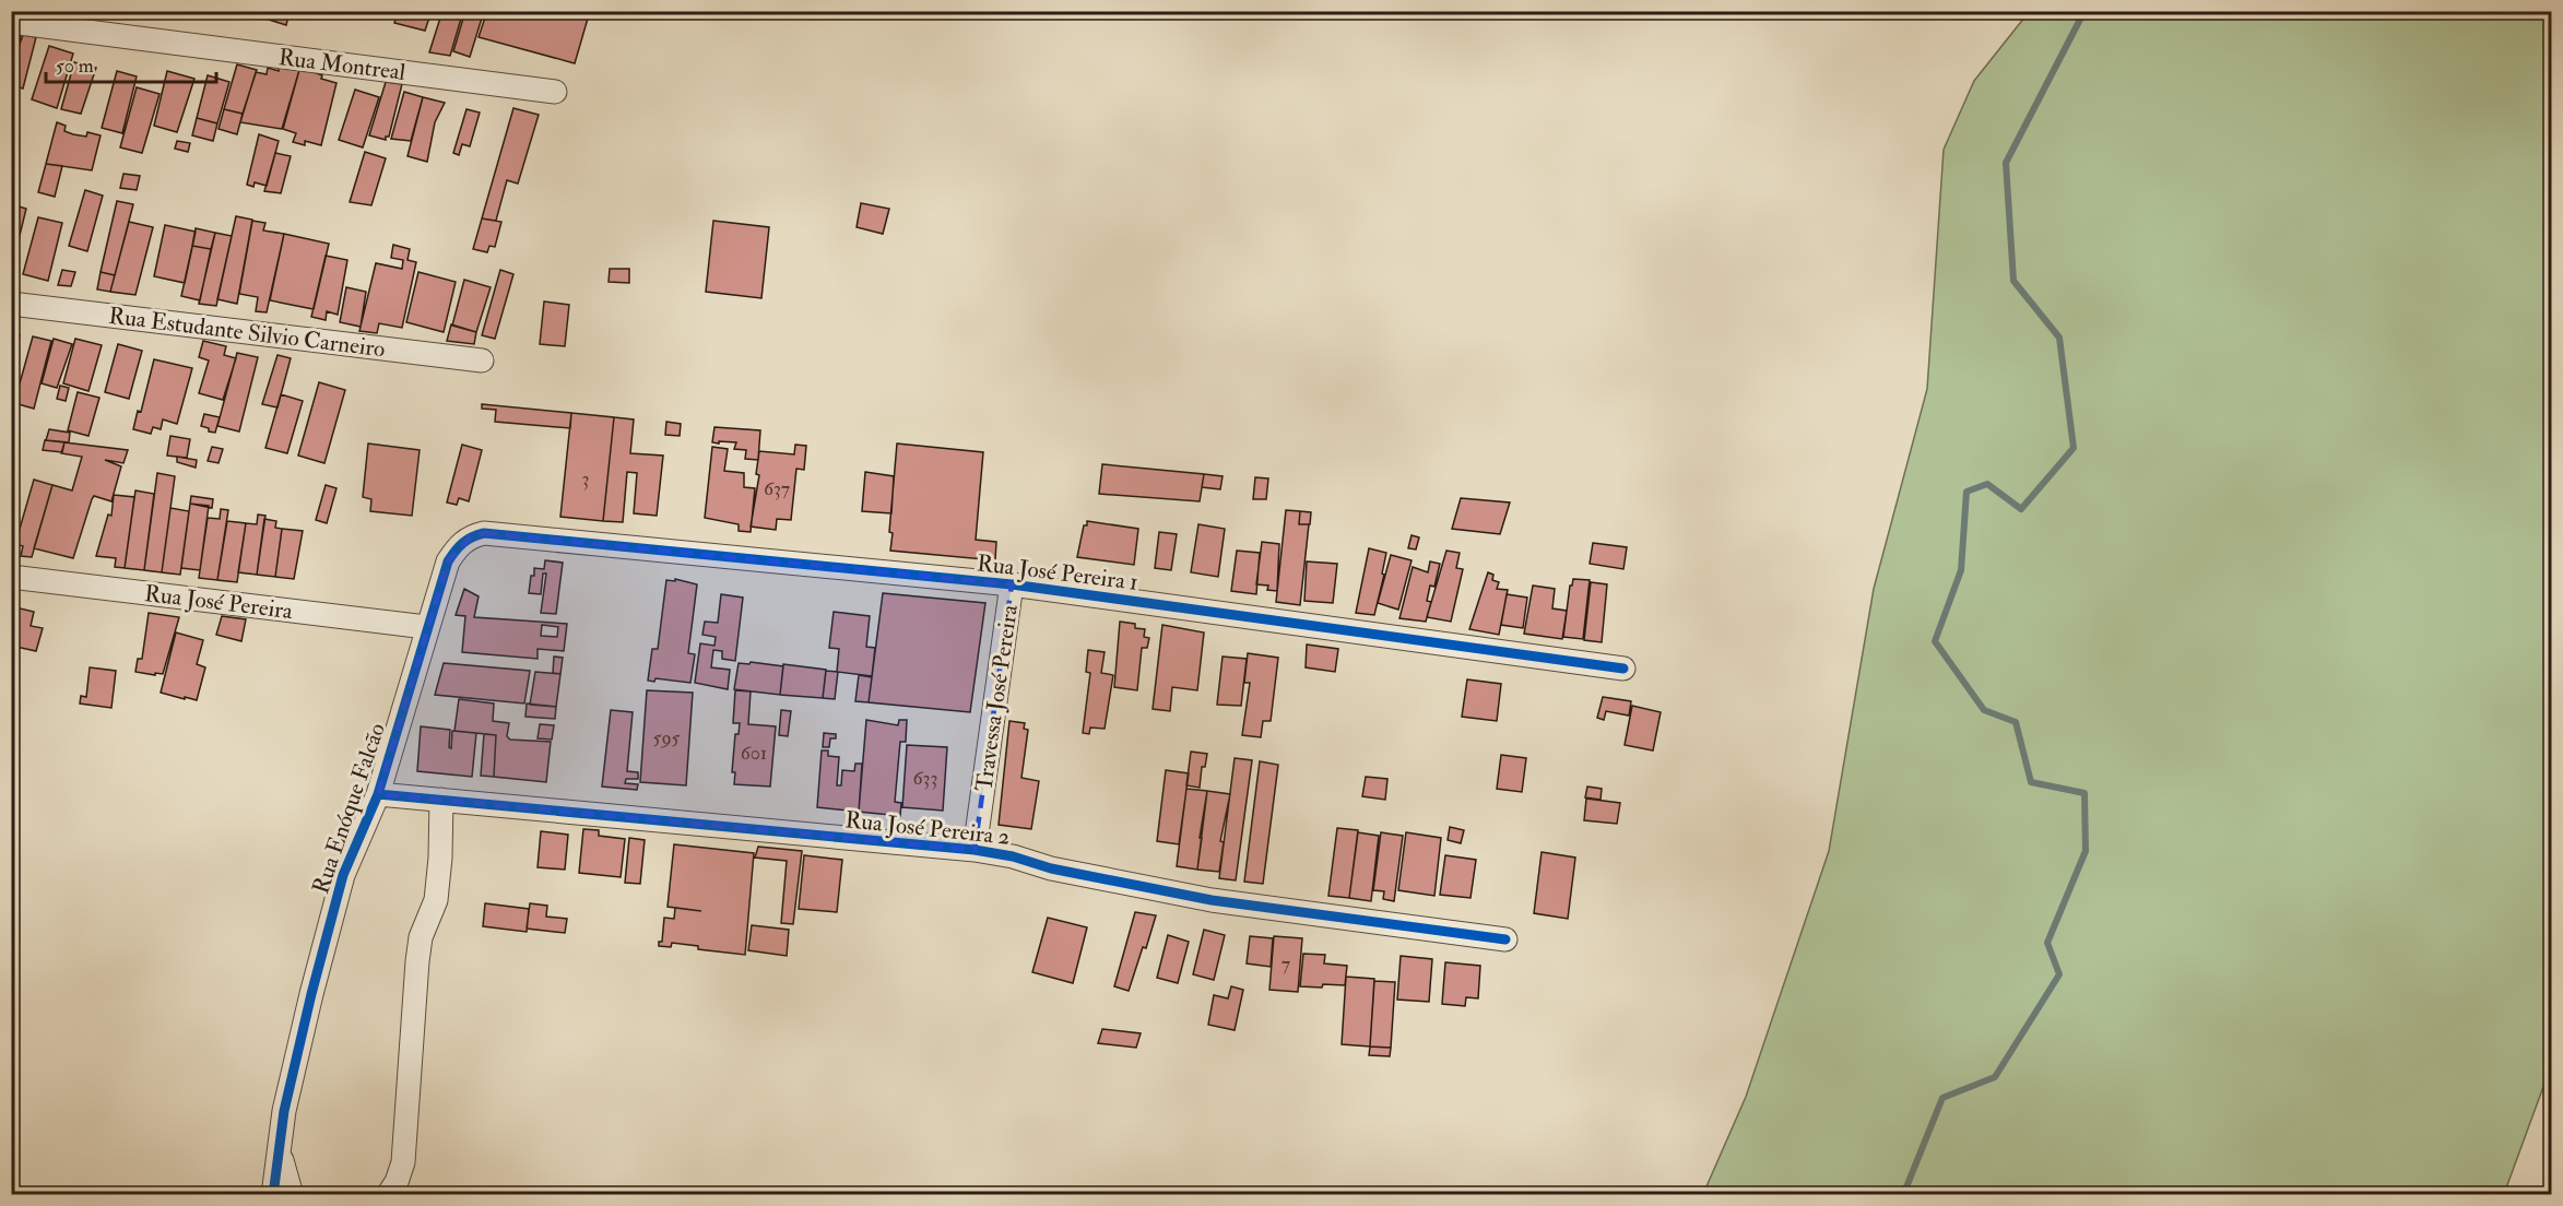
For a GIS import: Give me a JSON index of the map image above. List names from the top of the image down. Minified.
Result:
{"streets":{"street":["Rua Montreal","Rua Estudante Silvio Carneiro","Rua José Pereira 1","Rua José Pereira","Travessa José Pereira","Rua Enóque Falcão","Rua José Pereira 2"]},"crossings":[["Rua José Pereira 1","Travessa José Pereira"],["Rua José Pereira 1","Rua Enóque Falcão"],["Rua José Pereira","Rua Enóque Falcão"],["Travessa José Pereira","Rua José Pereira 2"],["Rua Enóque Falcão","Rua José Pereira 2"]],"house_numbers":["3","637","595","601","633","7"],"scale_bar":"50 m"}
